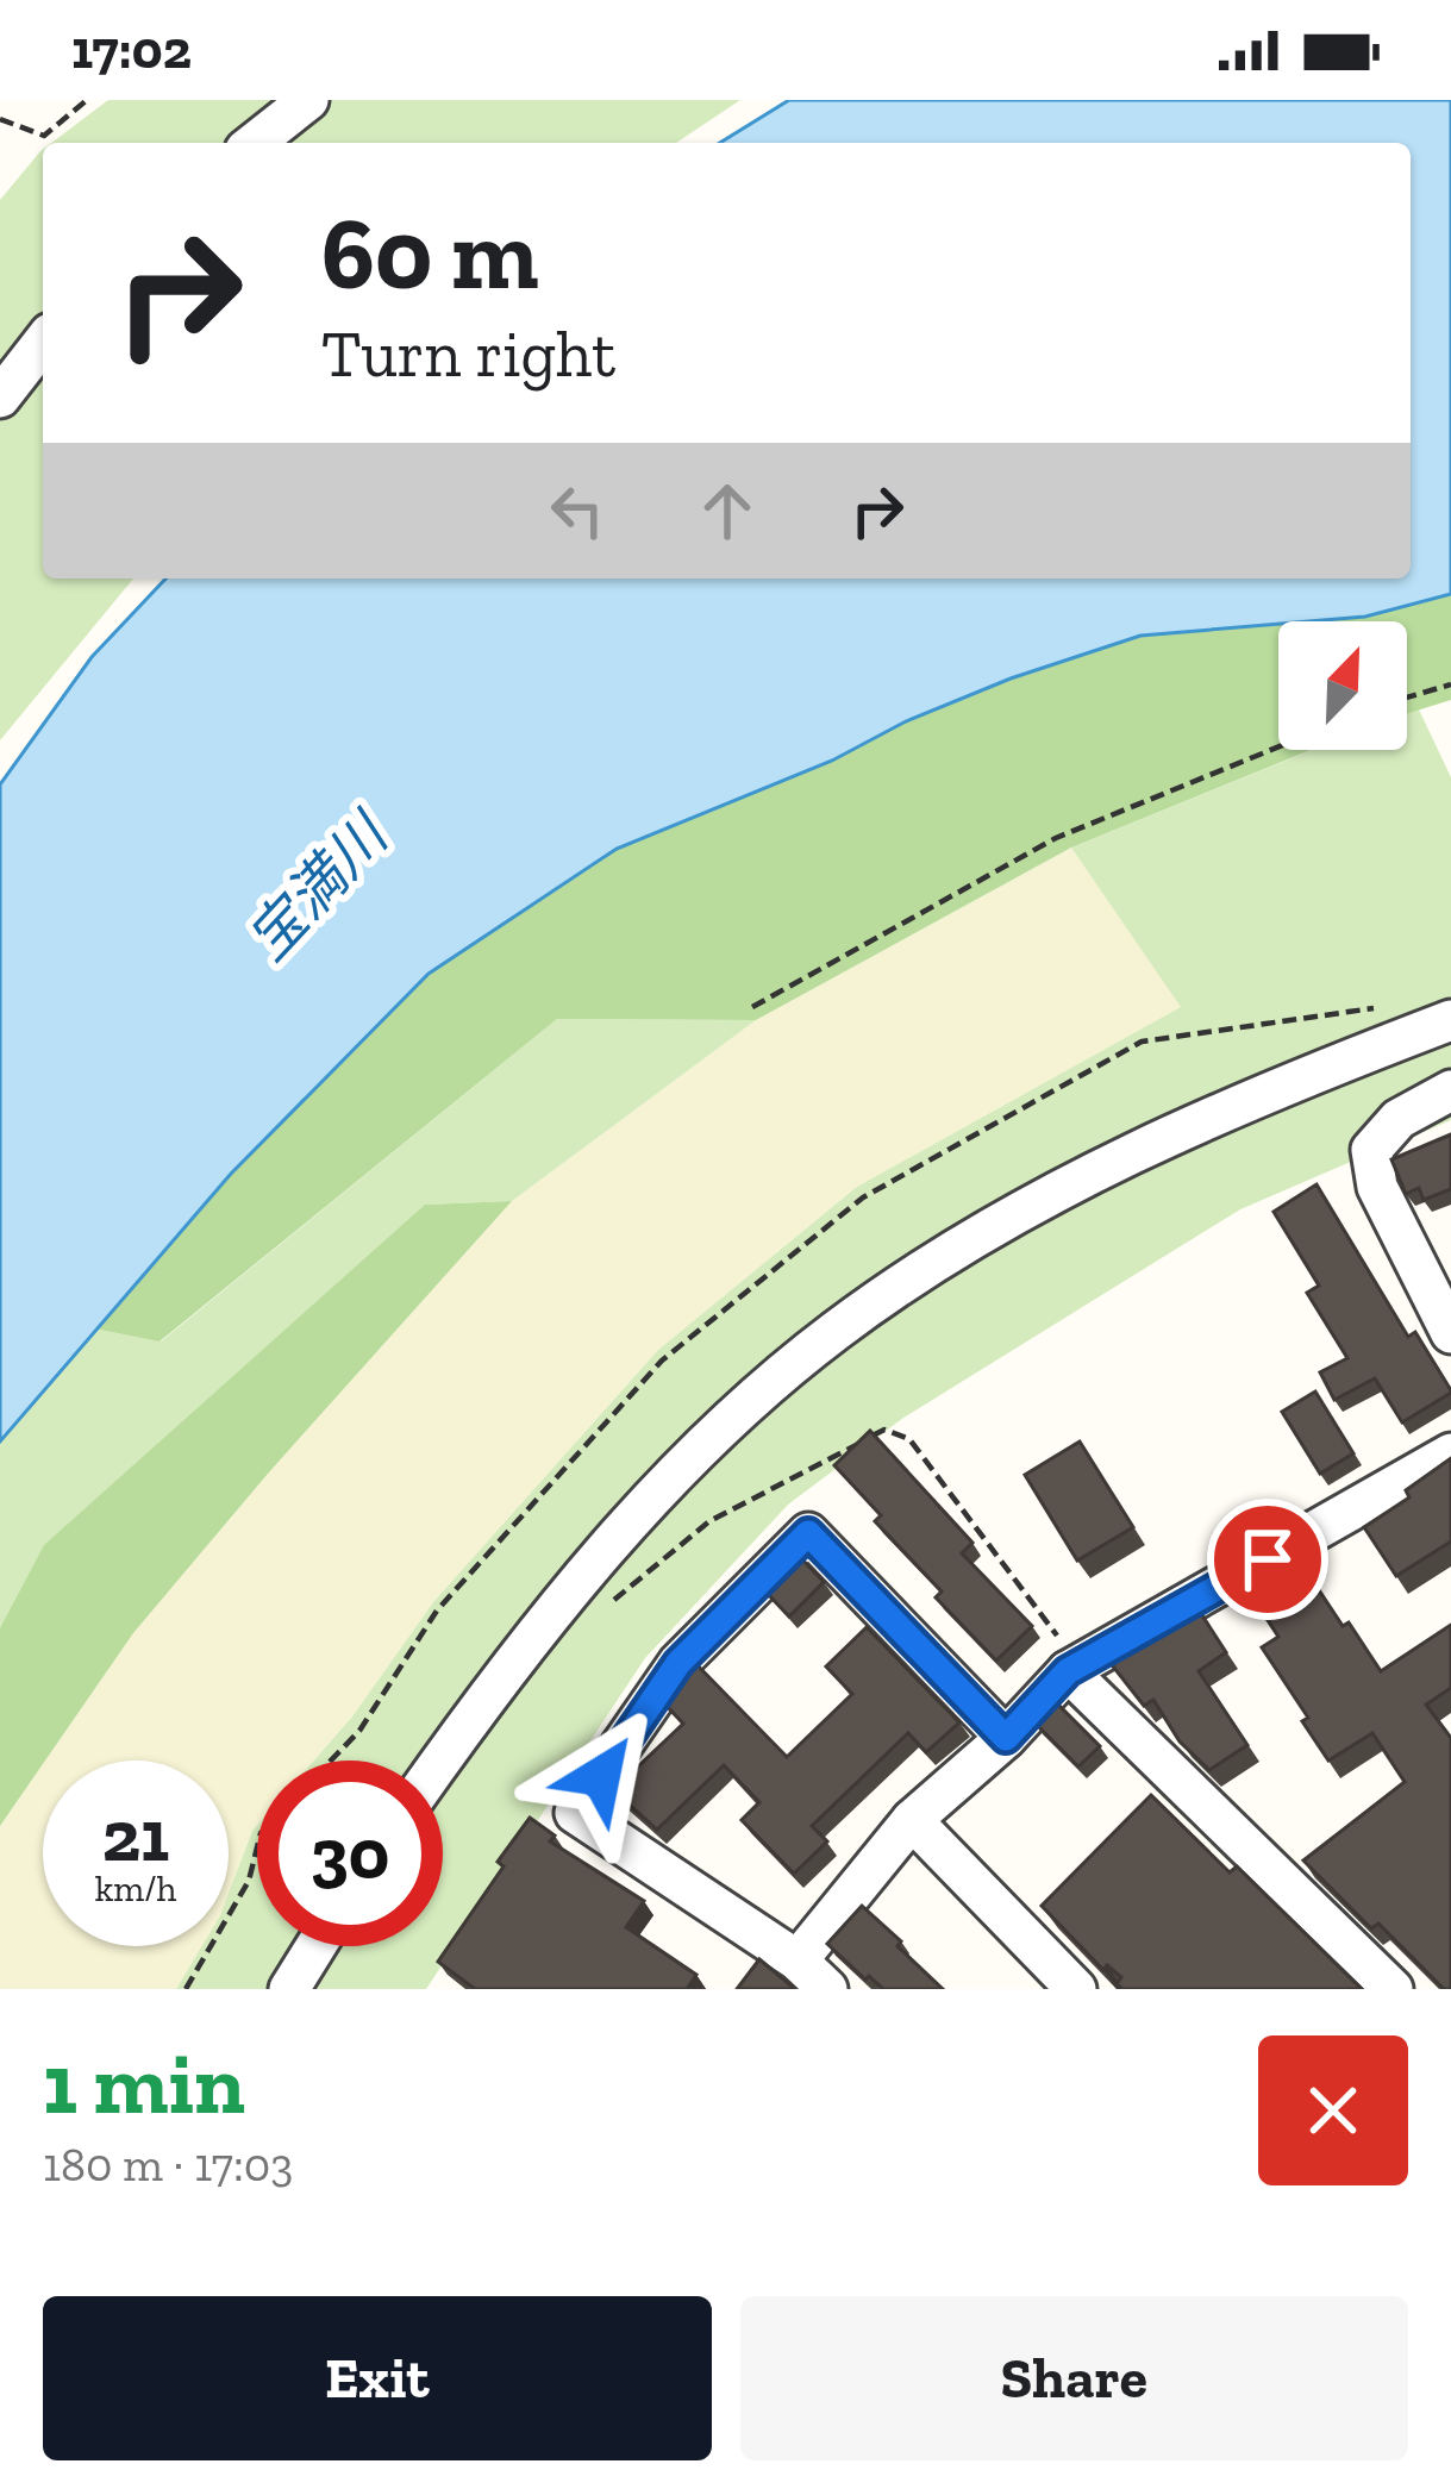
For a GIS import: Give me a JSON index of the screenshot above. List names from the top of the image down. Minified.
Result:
{"water":["宝満川"],"north":"top right","page":{"status":"17:02","turn":["60 m","Turn right"],"speed":"21 km/h","limit":"30","heading":["1 min","180 m · 17:03"],"buttons":["Exit","Share"]}}
